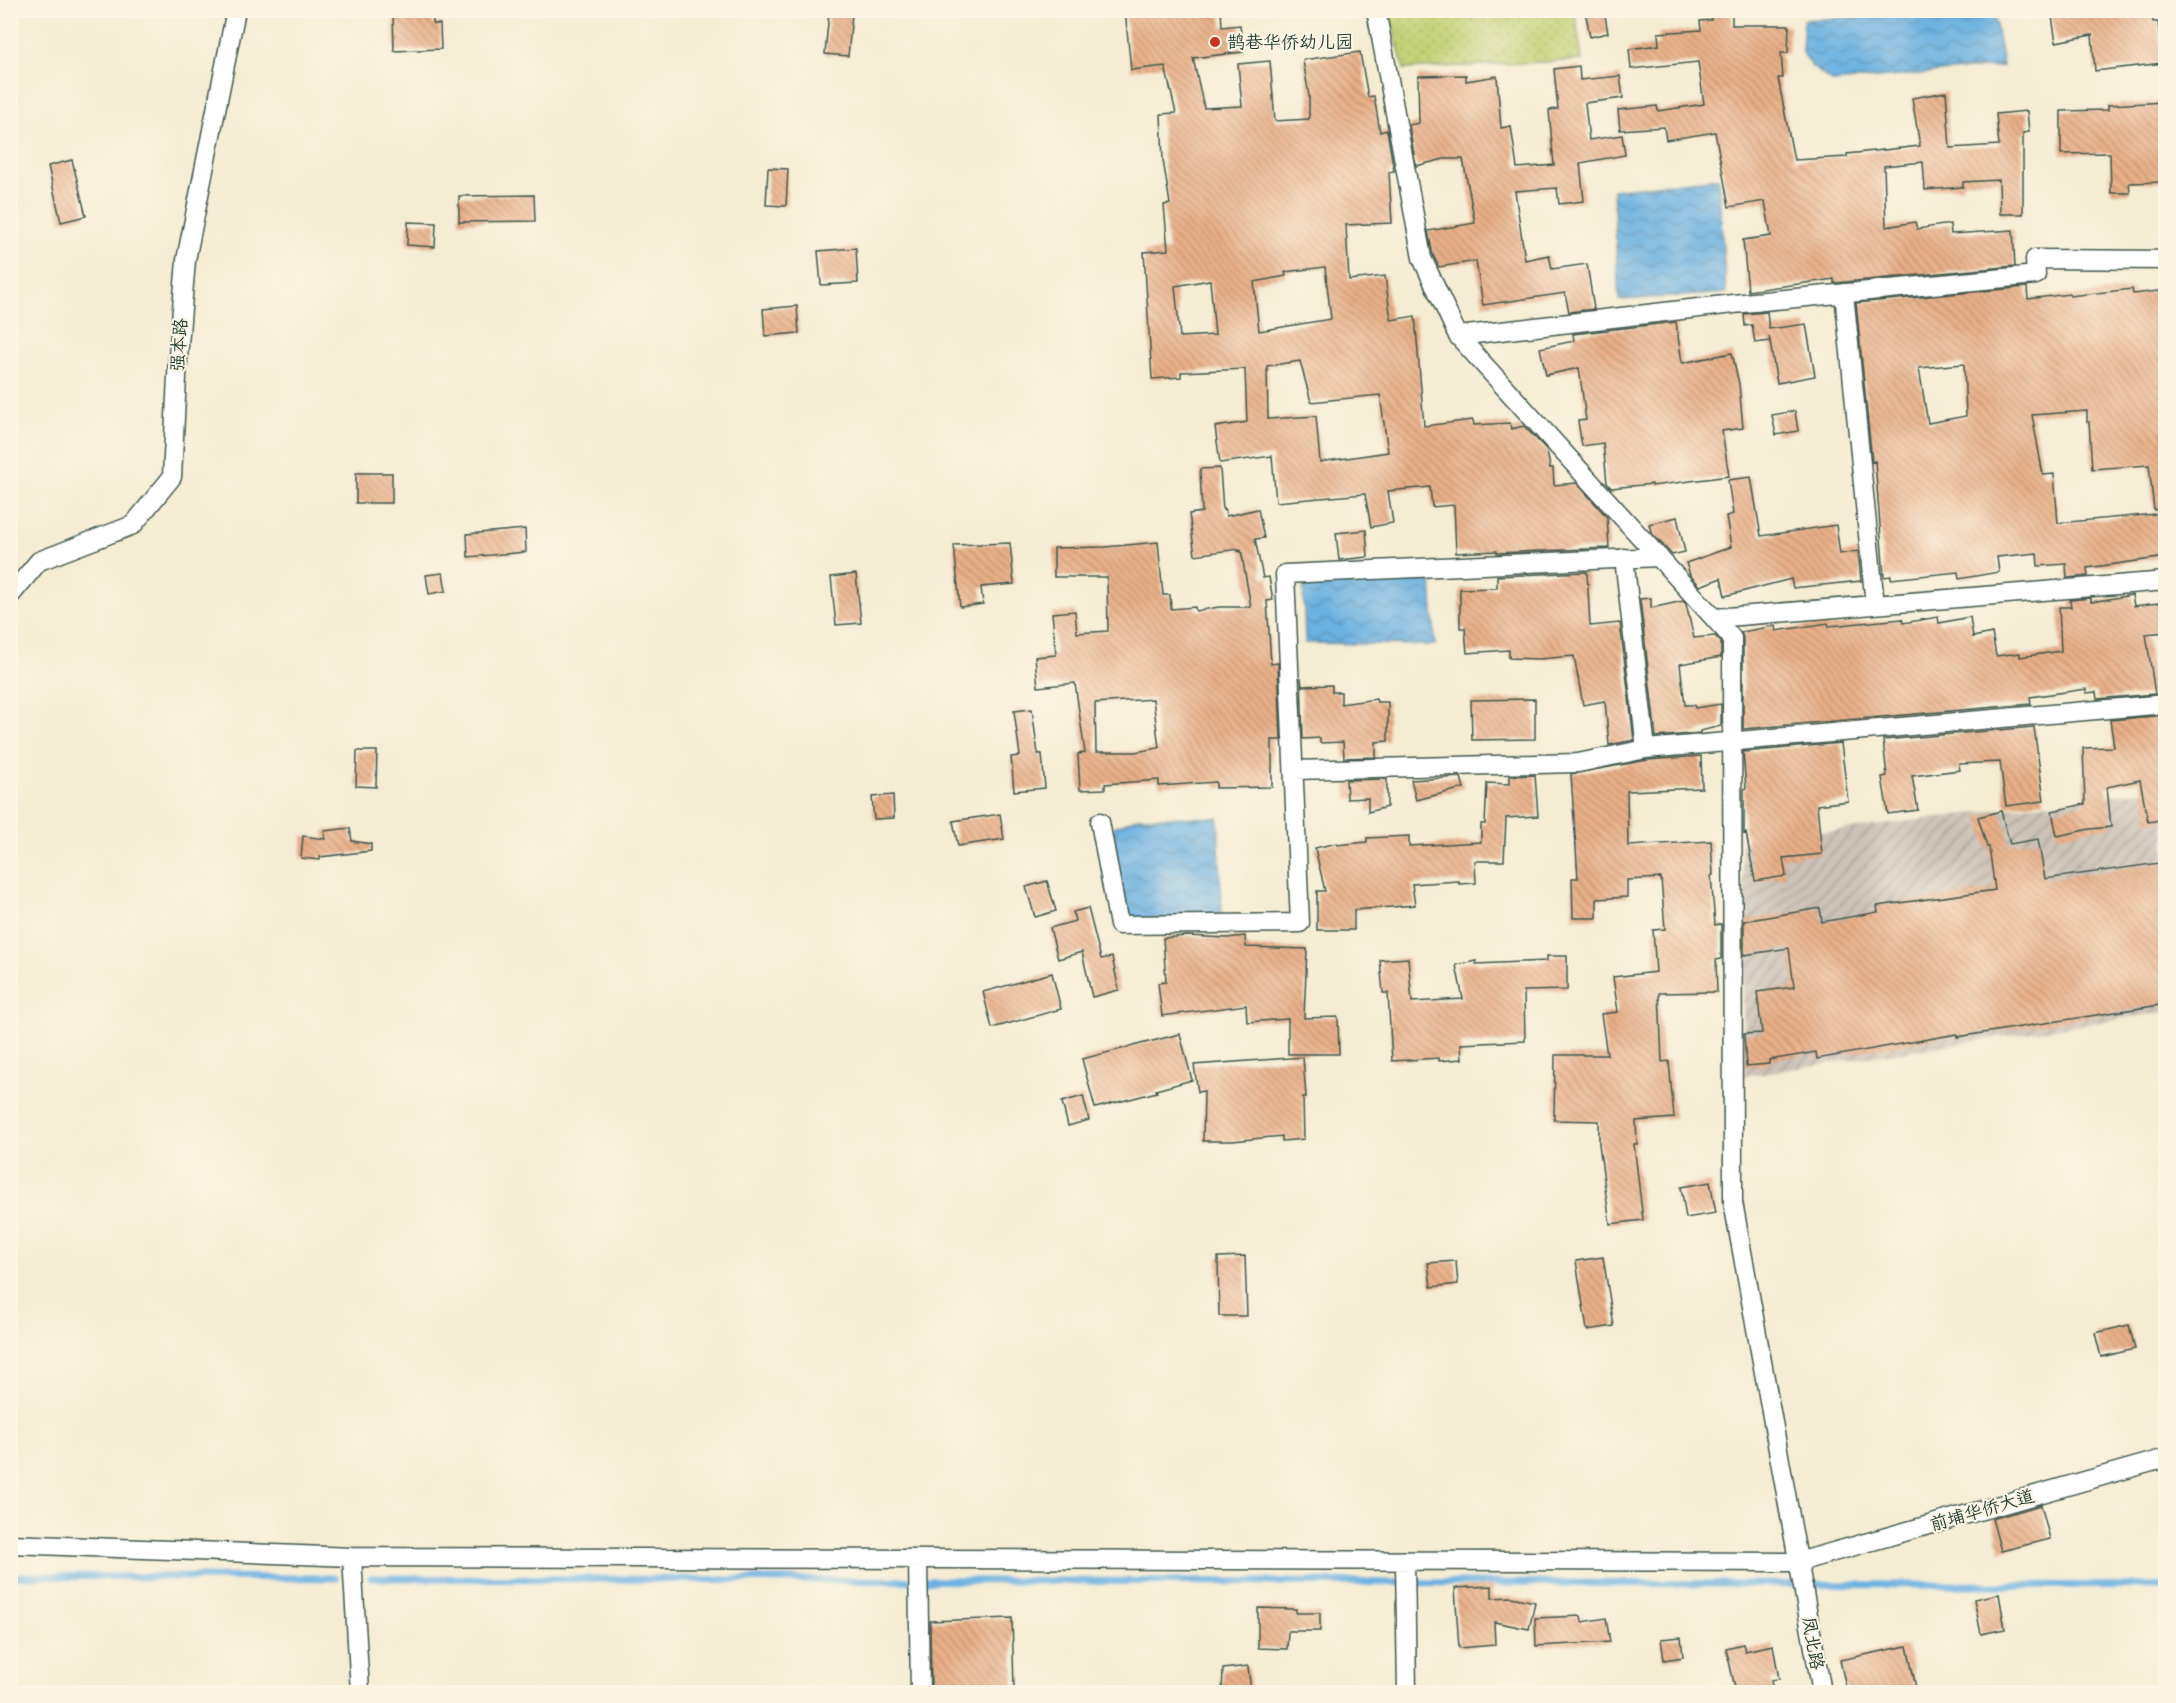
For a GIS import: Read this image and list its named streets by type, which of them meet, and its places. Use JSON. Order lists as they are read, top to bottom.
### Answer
{
  "streets": {
    "street": ["强本路", "前埔华侨大道", "凤北路"]
  },
  "crossings": [
    ["前埔华侨大道", "凤北路"]
  ],
  "places": ["鹊巷华侨幼儿园"]
}
